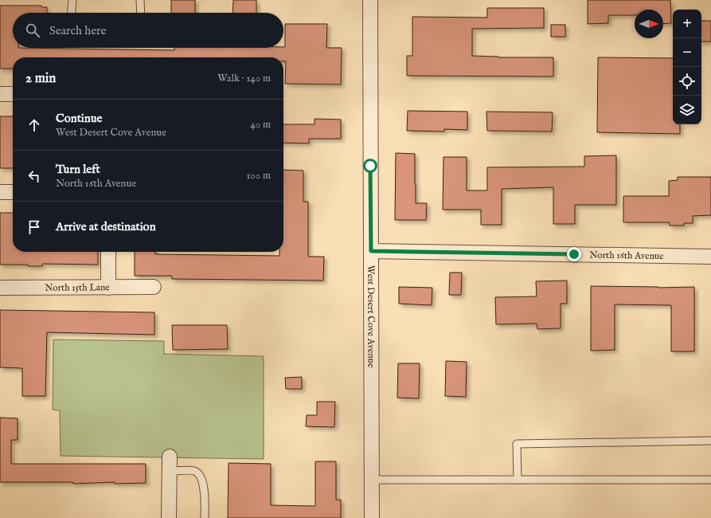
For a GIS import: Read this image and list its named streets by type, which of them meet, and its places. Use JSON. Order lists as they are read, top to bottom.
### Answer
{
  "streets": {
    "street": ["North 16th Avenue", "North 15th Lane", "West Desert Cove Avenue"]
  },
  "crossings": [
    ["North 16th Avenue", "West Desert Cove Avenue"]
  ],
  "north": "right",
  "page": {
    "map_buttons": ["+", "−"],
    "search": "Search here",
    "heading": ["2 min", "Walk · 140 m"],
    "list": [
      ["Continue", "West Desert Cove Avenue", "40 m"],
      ["Turn left", "North 16th Avenue", "100 m"],
      "Arrive at destination"
    ]
  }
}
